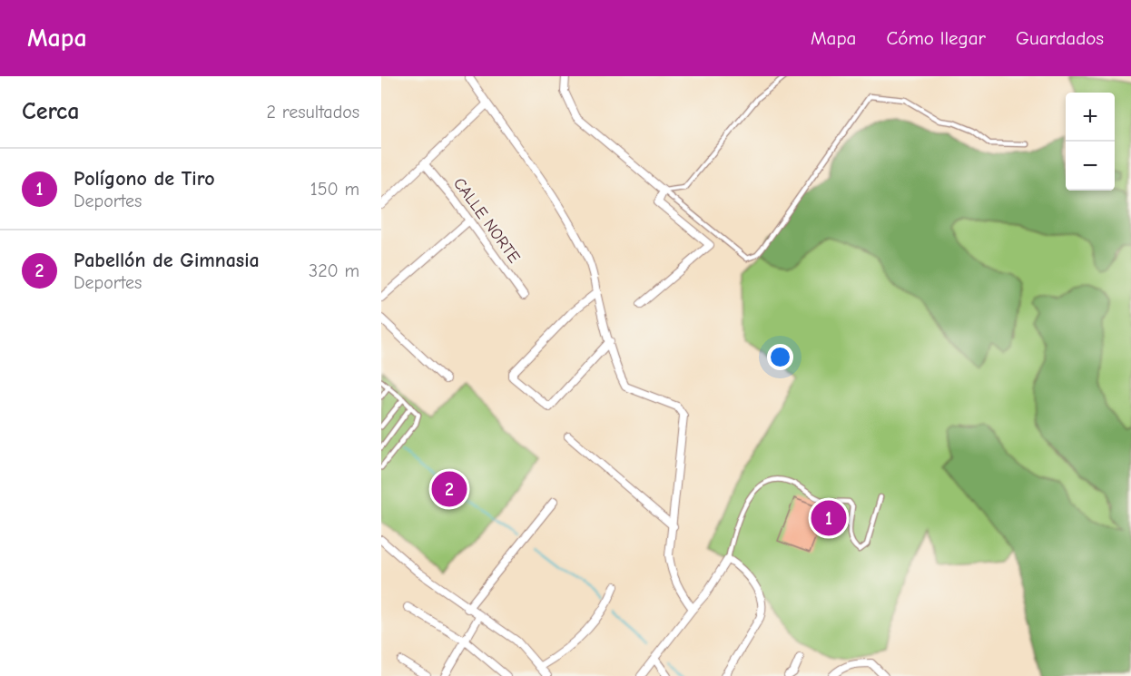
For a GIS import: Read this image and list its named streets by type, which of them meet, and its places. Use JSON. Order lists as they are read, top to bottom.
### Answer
{
  "streets": {
    "street": ["CALLE NORTE"]
  },
  "page": {
    "header": "Mapa",
    "nav": ["Mapa", "Cómo llegar", "Guardados"],
    "heading": ["Cerca", "2 resultados"],
    "map_buttons": ["+", "−"],
    "list": [
      {
        "mark": "1",
        "name": "Polígono de Tiro",
        "note": "Deportes",
        "value": "150 m"
      },
      {
        "mark": "2",
        "name": "Pabellón de Gimnasia",
        "note": "Deportes",
        "value": "320 m"
      }
    ],
    "pins": ["2", "1"]
  }
}
